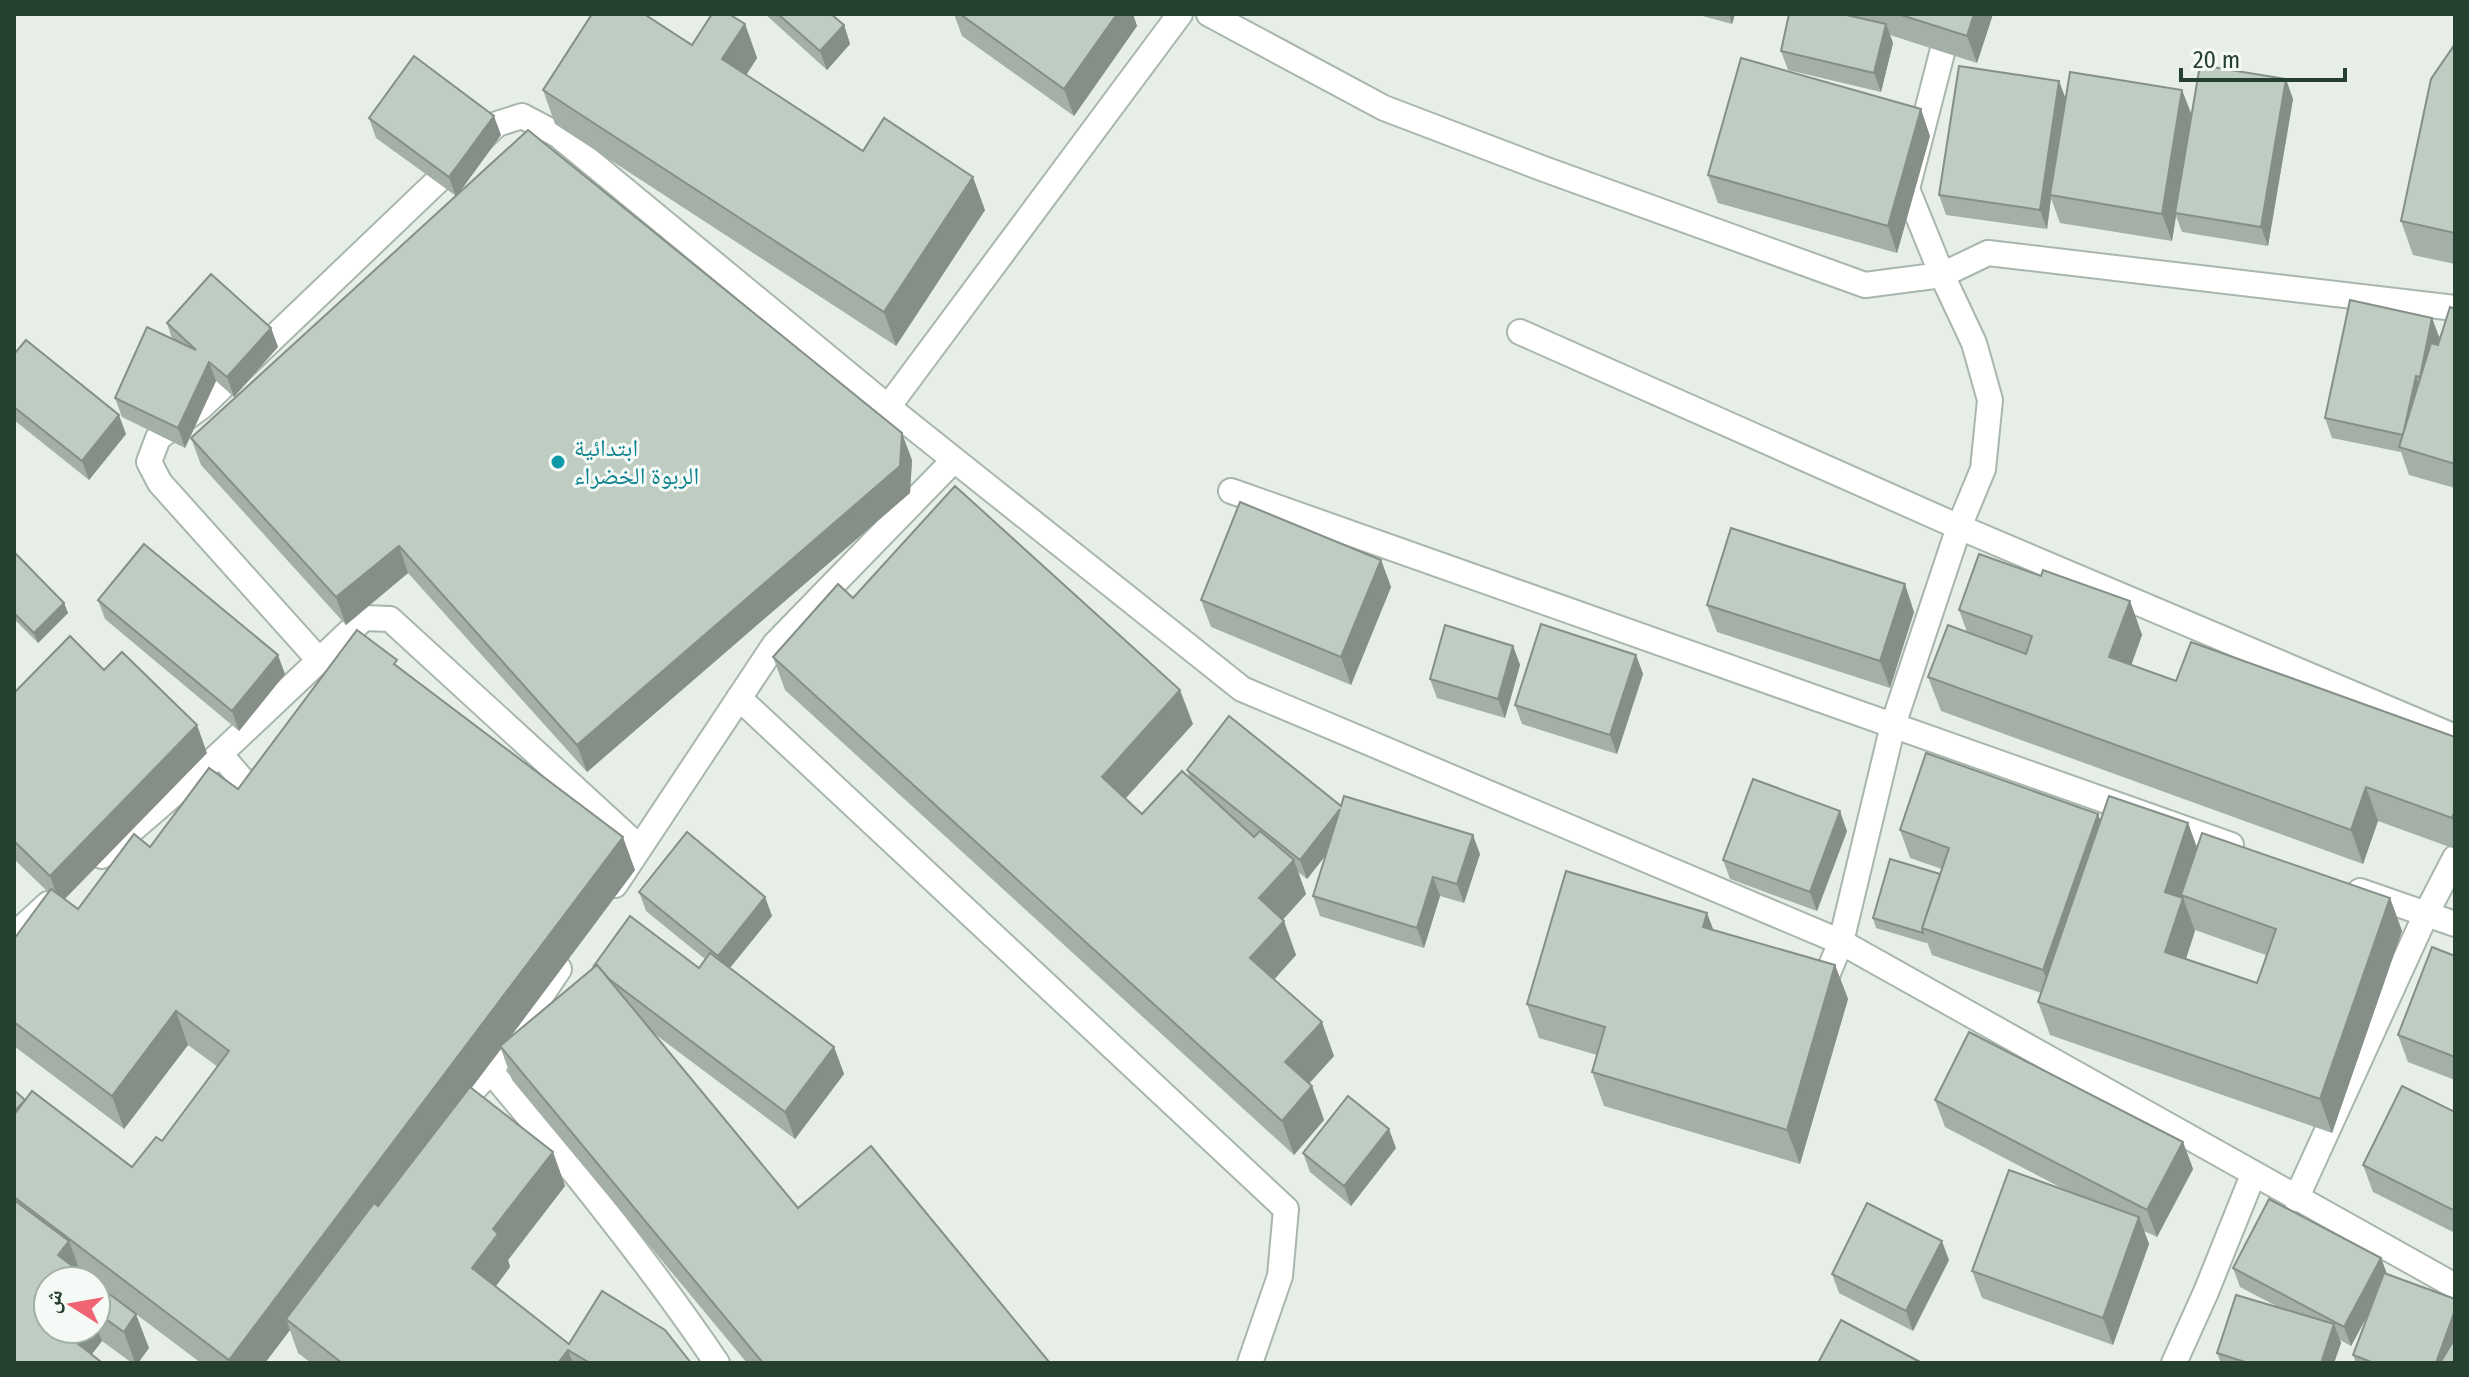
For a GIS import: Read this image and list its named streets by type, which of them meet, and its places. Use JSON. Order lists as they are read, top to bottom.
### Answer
{
  "places": ["ابتدائية الربوة الخضراء"],
  "scale_bar": "20 m",
  "north": "left"
}
